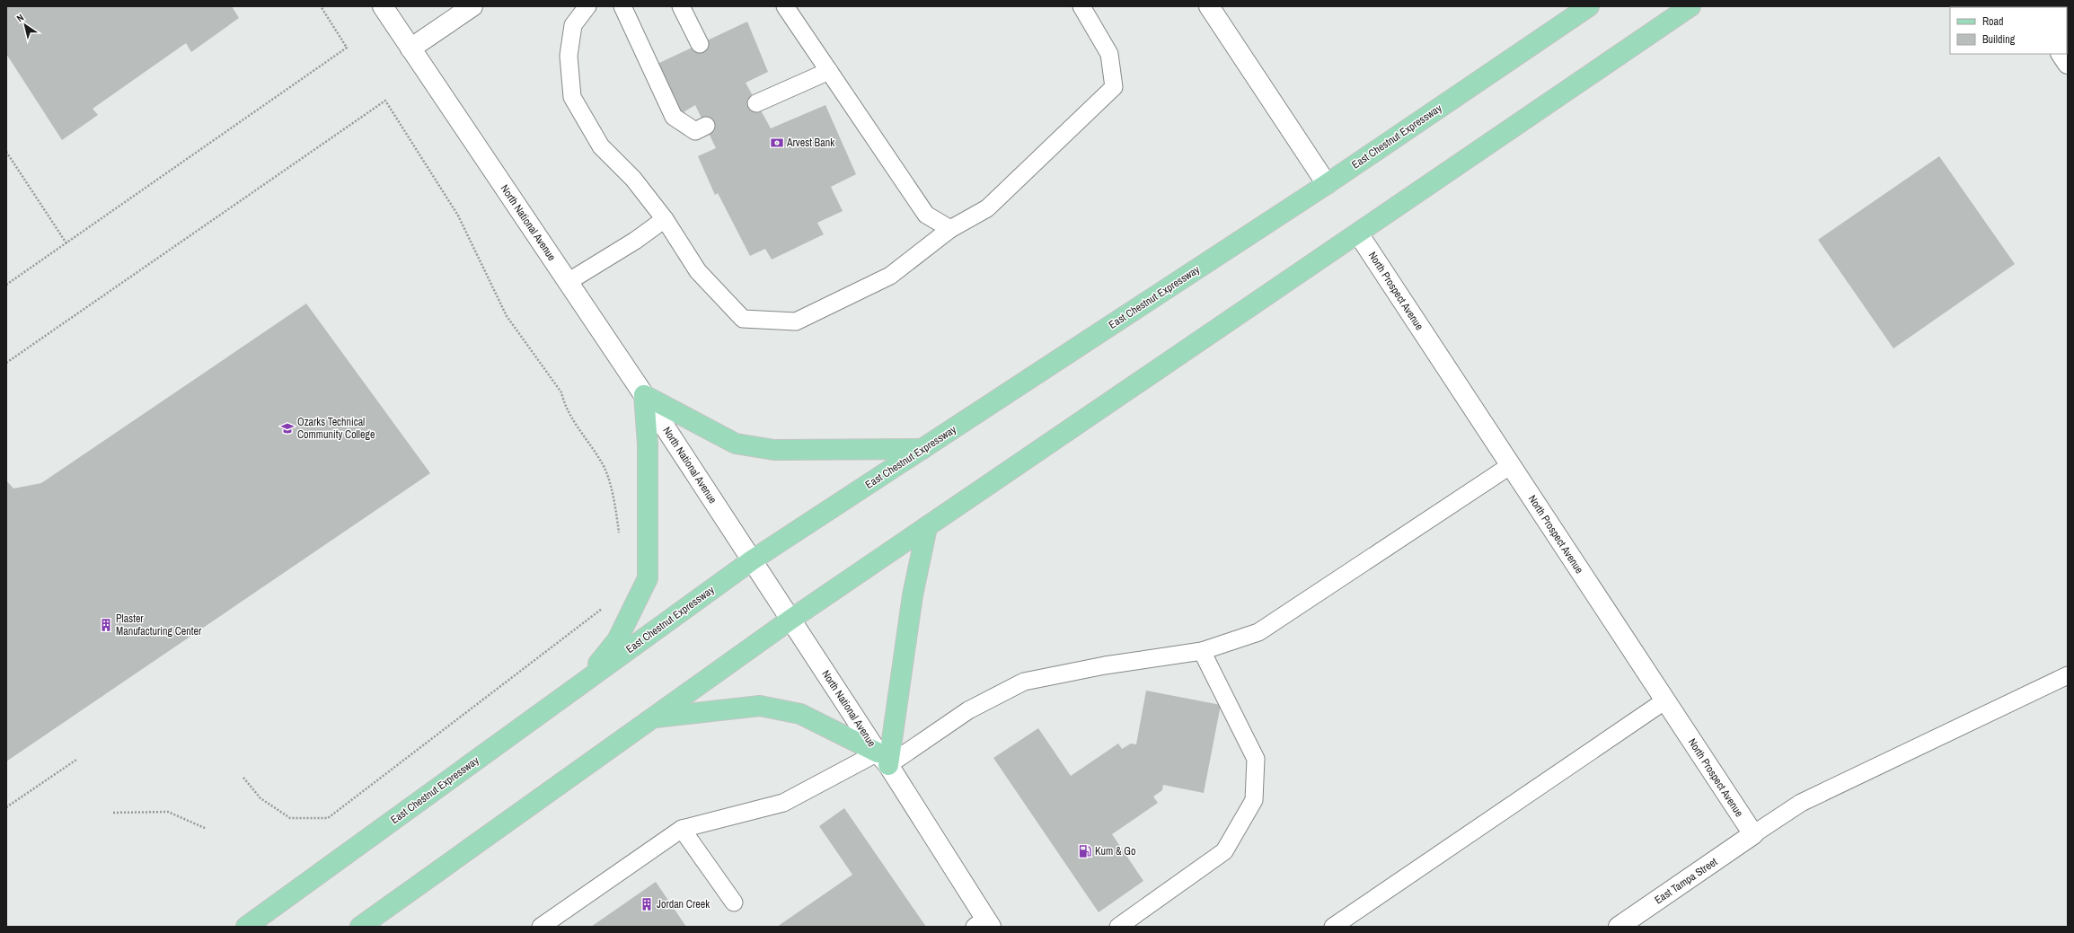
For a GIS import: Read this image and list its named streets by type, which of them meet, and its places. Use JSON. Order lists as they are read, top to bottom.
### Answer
{
  "streets": {
    "main road": ["East Chestnut Expressway"],
    "street": ["North National Avenue", "North Prospect Avenue", "East Tampa Street"]
  },
  "crossings": [
    ["East Chestnut Expressway", "North National Avenue"],
    ["North Prospect Avenue", "East Tampa Street"]
  ],
  "places": {
    "bank": ["Arvest Bank"],
    "school or university": ["Ozarks Technical Community College"],
    "building": ["Plaster Manufacturing Center", "Jordan Creek"],
    "fuel station": ["Kum & Go"]
  },
  "legend": ["Road", "Building"],
  "north": "top left"
}
